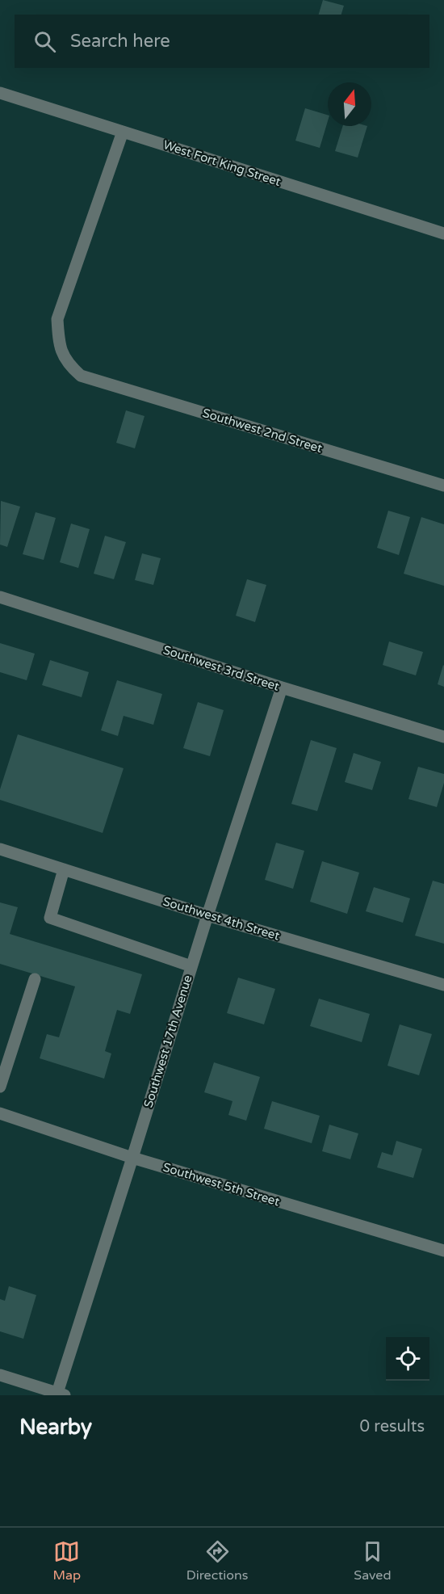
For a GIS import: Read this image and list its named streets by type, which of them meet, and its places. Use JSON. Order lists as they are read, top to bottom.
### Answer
{
  "streets": {
    "street": [
      "West Fort King Street",
      "Southwest 2nd Street",
      "Southwest 3rd Street",
      "Southwest 4th Street",
      "Southwest 17th Avenue",
      "Southwest 5th Street"
    ]
  },
  "crossings": [
    ["West Fort King Street", "Southwest 2nd Street"],
    ["Southwest 3rd Street", "Southwest 17th Avenue"],
    ["Southwest 4th Street", "Southwest 17th Avenue"],
    ["Southwest 17th Avenue", "Southwest 5th Street"]
  ],
  "north": "top",
  "page": {
    "search": "Search here",
    "heading": ["Nearby", "0 results"],
    "nav": ["Map", "Directions", "Saved"]
  }
}
